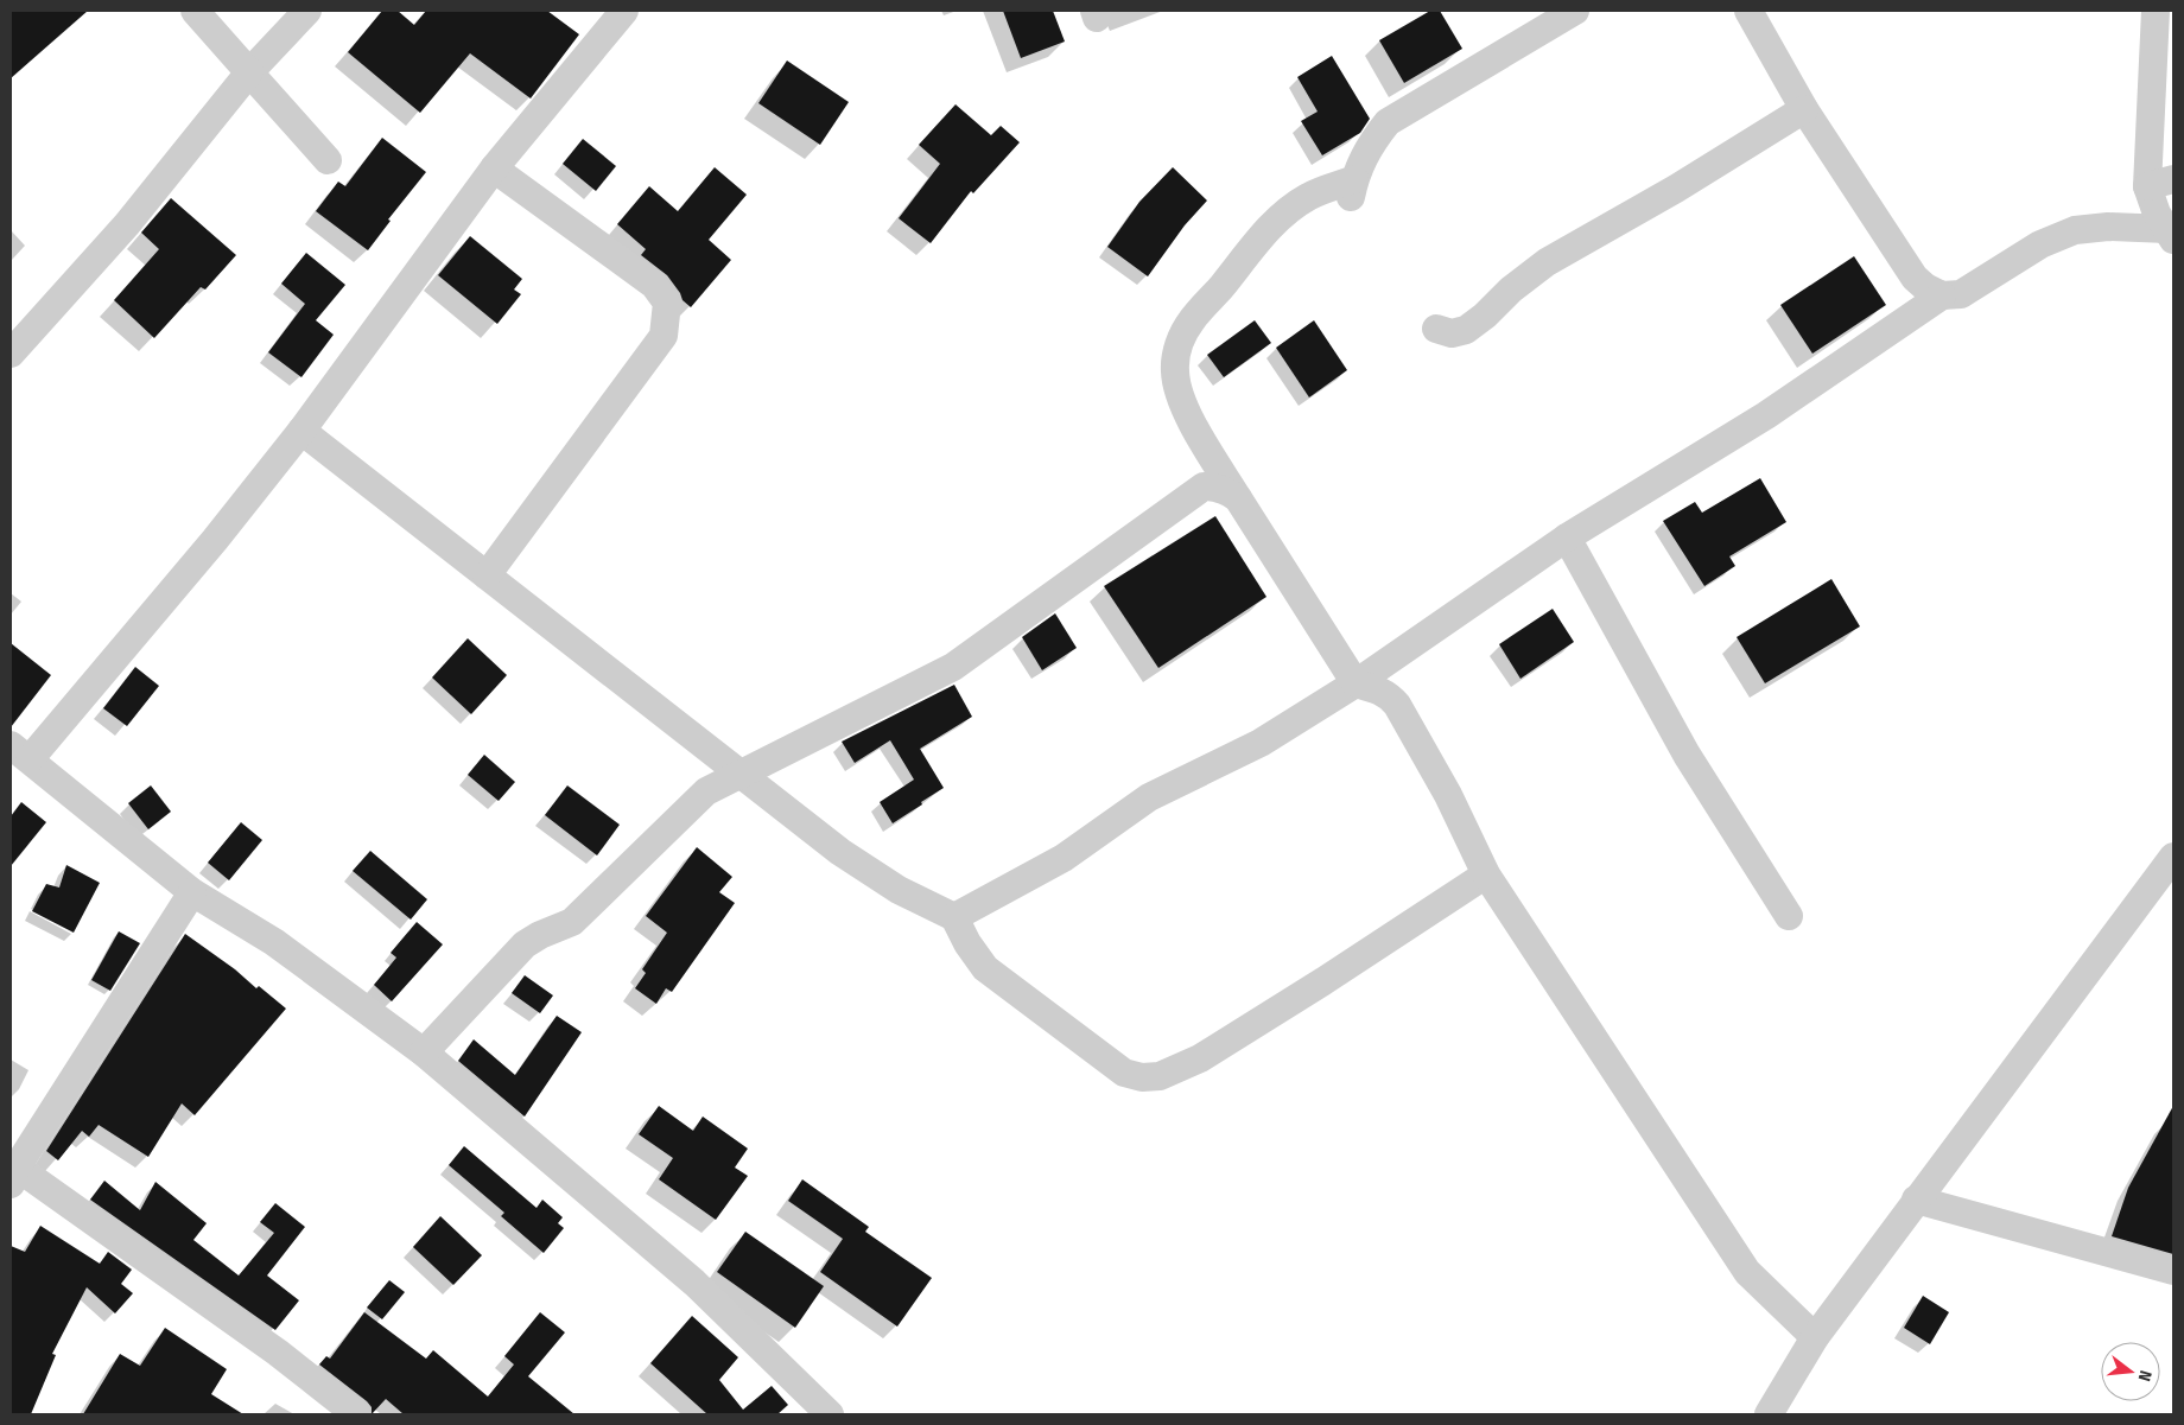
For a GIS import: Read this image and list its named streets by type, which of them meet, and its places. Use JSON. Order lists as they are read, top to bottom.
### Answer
{
  "north": "right"
}
